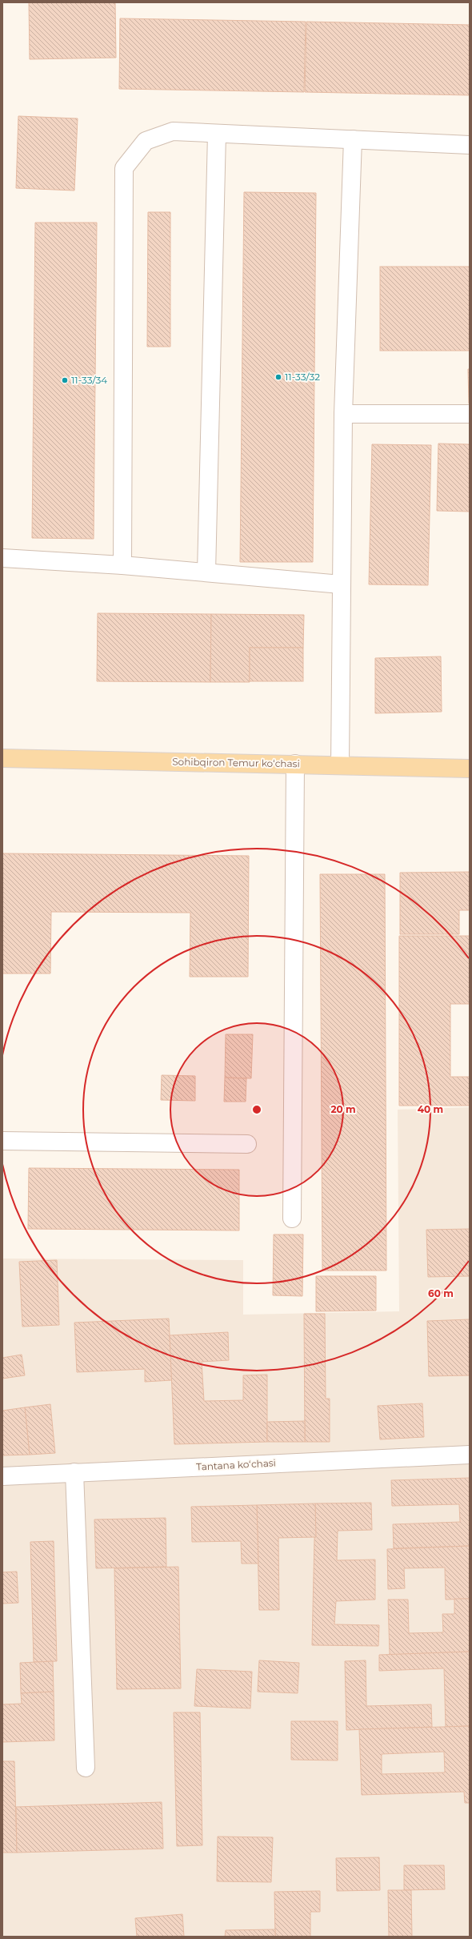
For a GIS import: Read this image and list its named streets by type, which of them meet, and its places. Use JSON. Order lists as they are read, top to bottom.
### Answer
{
  "streets": {
    "main road": ["Sohibqiron Temur koʻchasi"],
    "street": ["Tantana koʻchasi"]
  },
  "places": ["11-33/32", "11-33/34"],
  "rings": ["20 m", "40 m", "60 m"]
}
